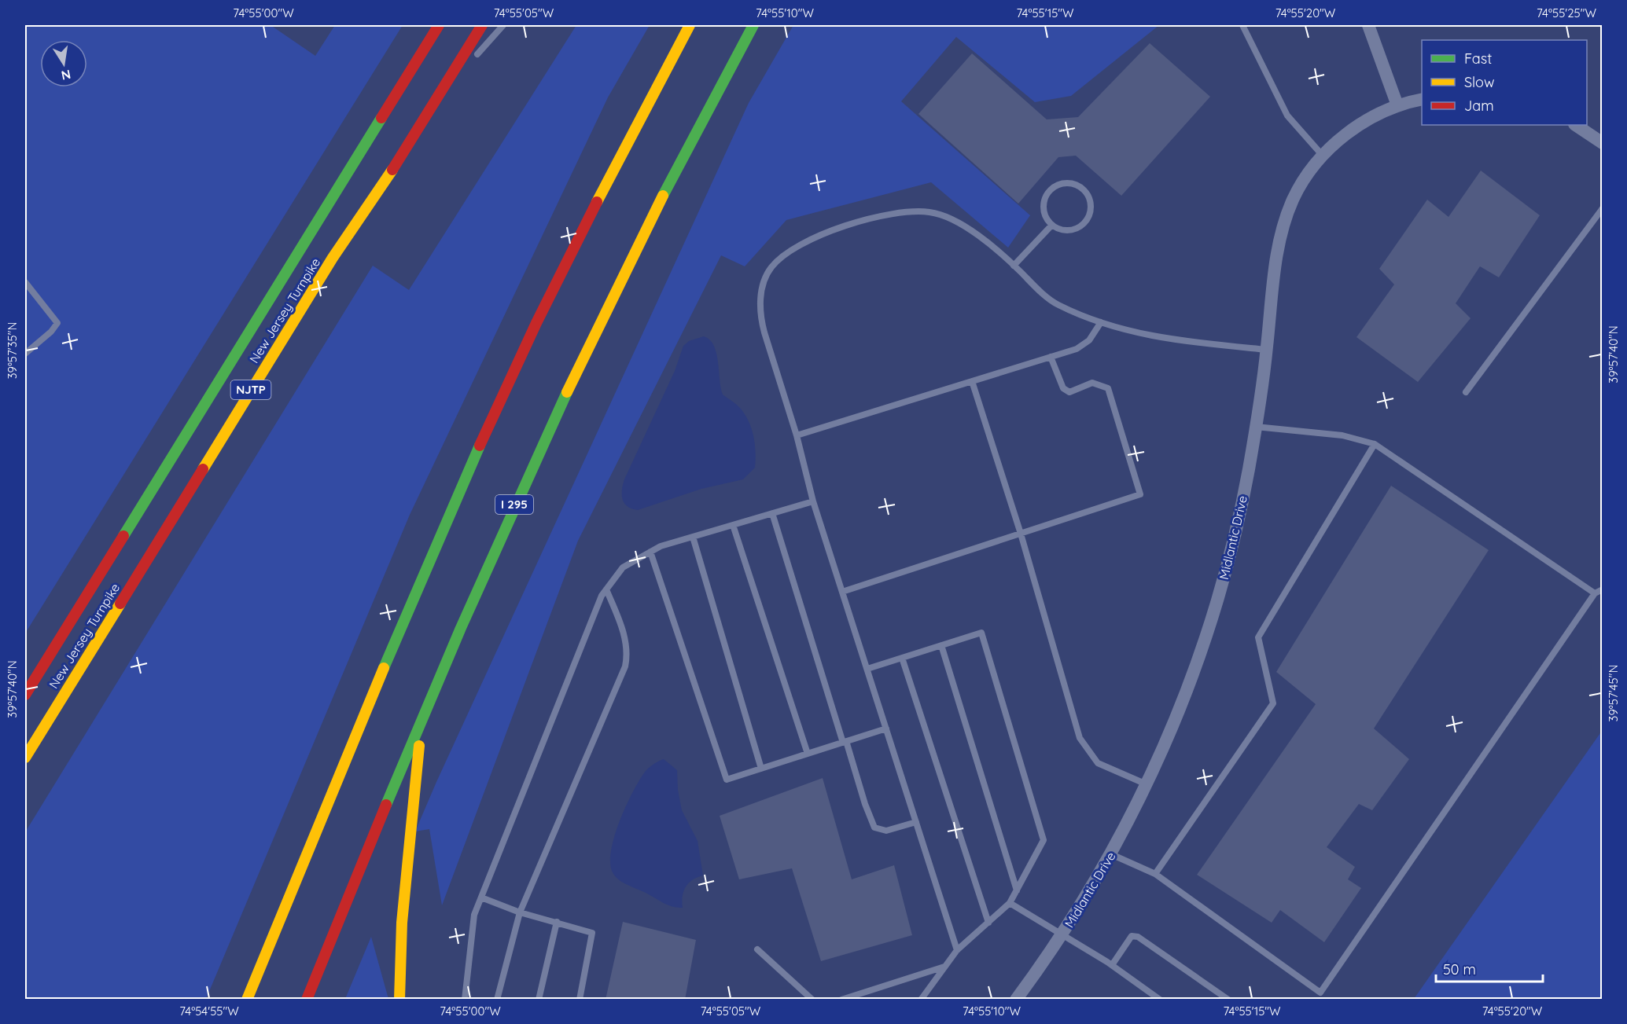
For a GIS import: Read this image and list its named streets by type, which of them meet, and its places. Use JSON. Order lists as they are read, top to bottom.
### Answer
{
  "streets": {
    "highway": ["New Jersey Turnpike", "NJTP", "I 295"],
    "street": ["Midlantic Drive"]
  },
  "legend": ["Fast", "Slow", "Jam"],
  "scale_bar": "50 m",
  "north": "bottom",
  "coordinates": [
    "74°55'00\"W",
    "74°55'05\"W",
    "74°55'10\"W",
    "74°55'15\"W",
    "74°55'20\"W",
    "74°55'25\"W",
    "39°57'35\"N",
    "39°57'40\"N",
    "39°57'45\"N",
    "74°54'55\"W"
  ]
}
